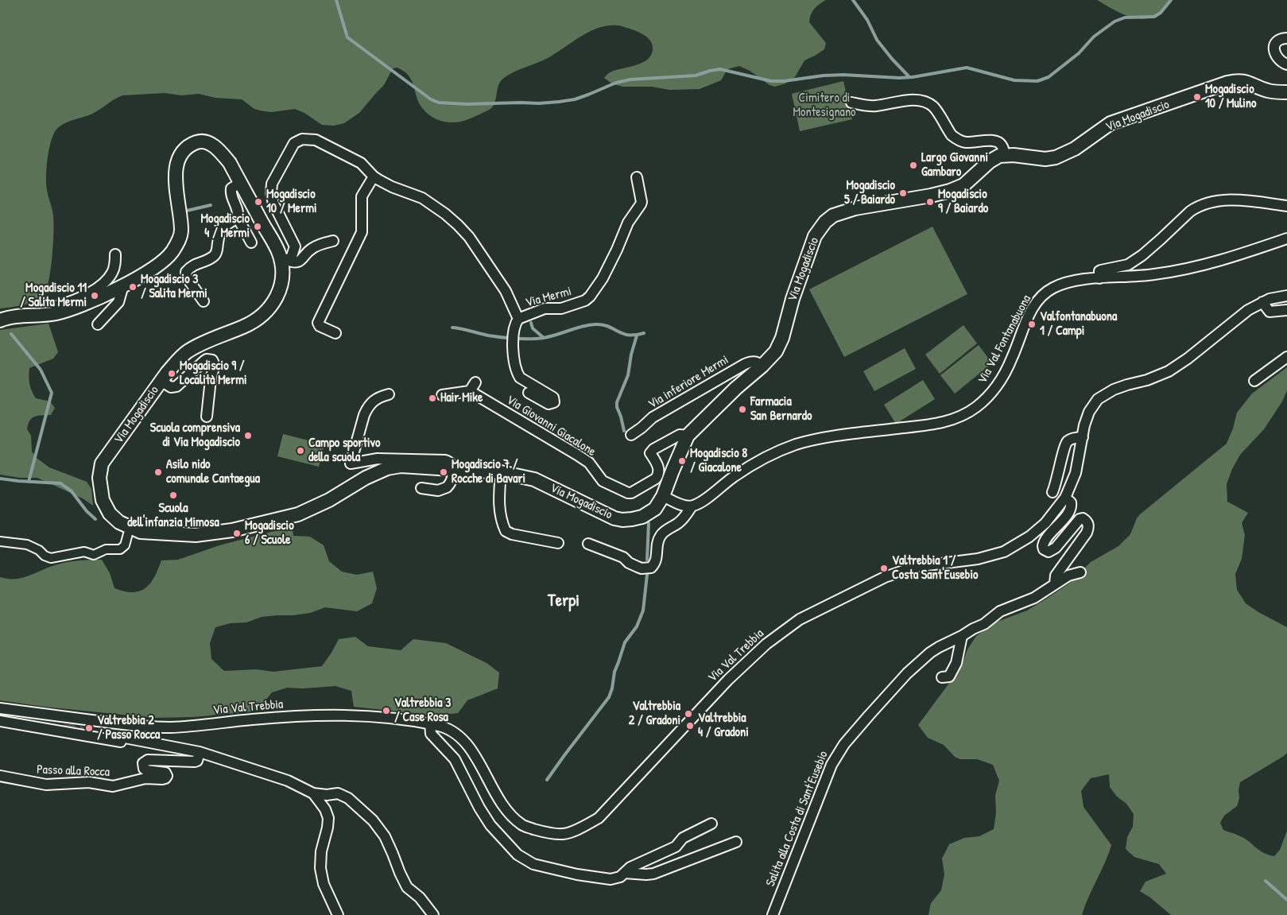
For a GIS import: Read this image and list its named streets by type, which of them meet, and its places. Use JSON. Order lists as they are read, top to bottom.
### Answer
{
  "streets": {
    "street": [
      "Via Mogadiscio",
      "Via Mermi",
      "Via Val Fontanabuona",
      "Via inferiore Mermi",
      "Via Giovanni Giacalone",
      "Via Val Trebbia",
      "Passo alla Rocca",
      "Salita alla Costa di Sant'Eusebio"
    ]
  },
  "crossings": [
    ["Via Mogadiscio", "Via Mermi"],
    ["Via Mogadiscio", "Via inferiore Mermi"],
    ["Via Mogadiscio", "Via Giovanni Giacalone"]
  ],
  "districts": ["Terpi"],
  "parks": ["Cimitero di Montesignano"],
  "places": [
    "Mogadiscio 10 / Mulino",
    "Largo Giovanni Gambaro",
    "Mogadiscio 5 / Baiardo",
    "Mogadiscio 10 / Mermi",
    "Mogadiscio 9 / Baiardo",
    "Mogadiscio 4 / Mermi",
    "Mogadiscio 3 / Salita Mermi",
    "Mogadiscio 11 / Salita Mermi",
    "Valfontanabuona 1 / Campi",
    "Mogadiscio 9 / Località Mermi",
    "Hair Mike",
    "Farmacia San Bernardo",
    "Scuola comprensiva di Via Mogadiscio",
    "Campo sportivo della scuola",
    "Mogadiscio 8 / Giacalone",
    "Asilo nido comunale Cantaegua",
    "Mogadiscio 7 / Rocche di Bavari",
    "Scuola dell'infanzia Mimosa",
    "Mogadiscio 6 / Scuole",
    "Valtrebbia 1 / Costa Sant'Eusebio",
    "Valtrebbia 3 / Case Rosa",
    "Valtrebbia 2 / Gradoni",
    "Valtrebbia 4 / Gradoni",
    "Valtrebbia 2 / Passo Rocca"
  ]
}
